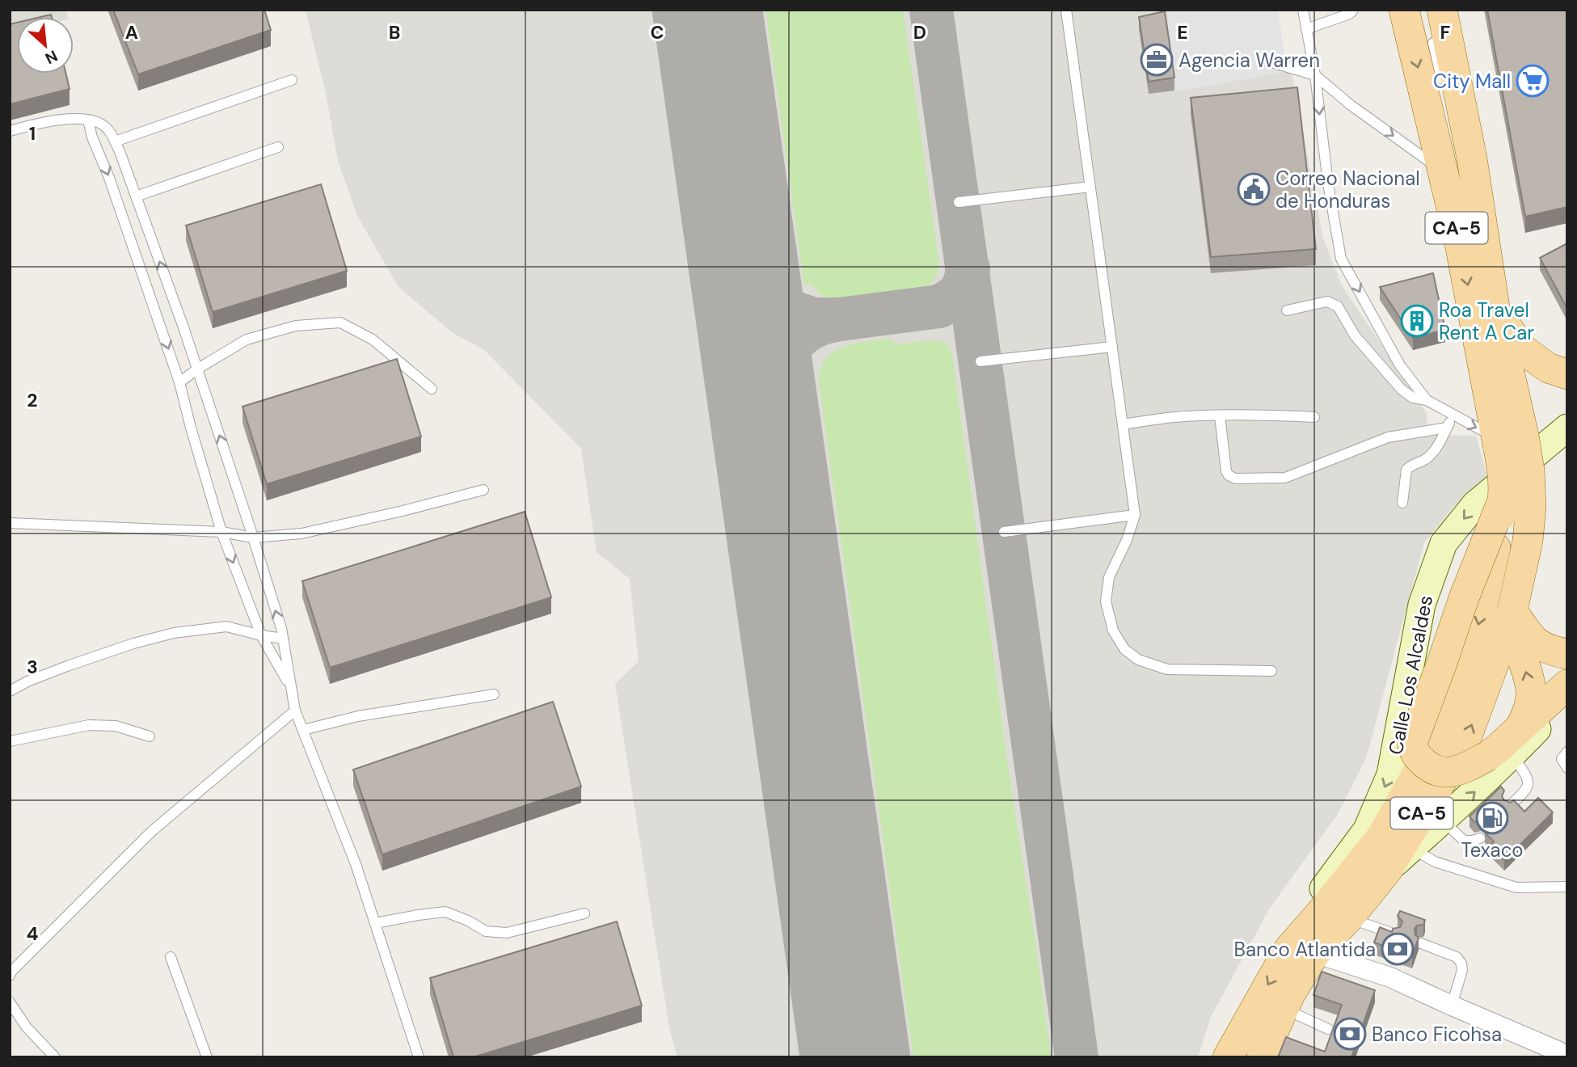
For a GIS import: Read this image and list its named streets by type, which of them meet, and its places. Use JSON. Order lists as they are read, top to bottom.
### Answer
{
  "streets": {
    "main road": ["CA-5", "Calle Los Alcaldes"]
  },
  "crossings": [
    ["CA-5", "Calle Los Alcaldes"]
  ],
  "places": {
    "office": ["Agencia Warren"],
    "supermarket": ["City Mall"],
    "public building": ["Correo Nacional de Honduras"],
    "building": ["Roa Travel Rent A Car"],
    "fuel station": ["Texaco"],
    "bank": ["Banco Atlantida", "Banco Ficohsa"]
  },
  "north": "bottom right",
  "grid": {
    "columns": [
      "A",
      "B",
      "C",
      "D",
      "E",
      "F"
    ],
    "rows": [
      "1",
      "2",
      "3",
      "4"
    ]
  }
}
